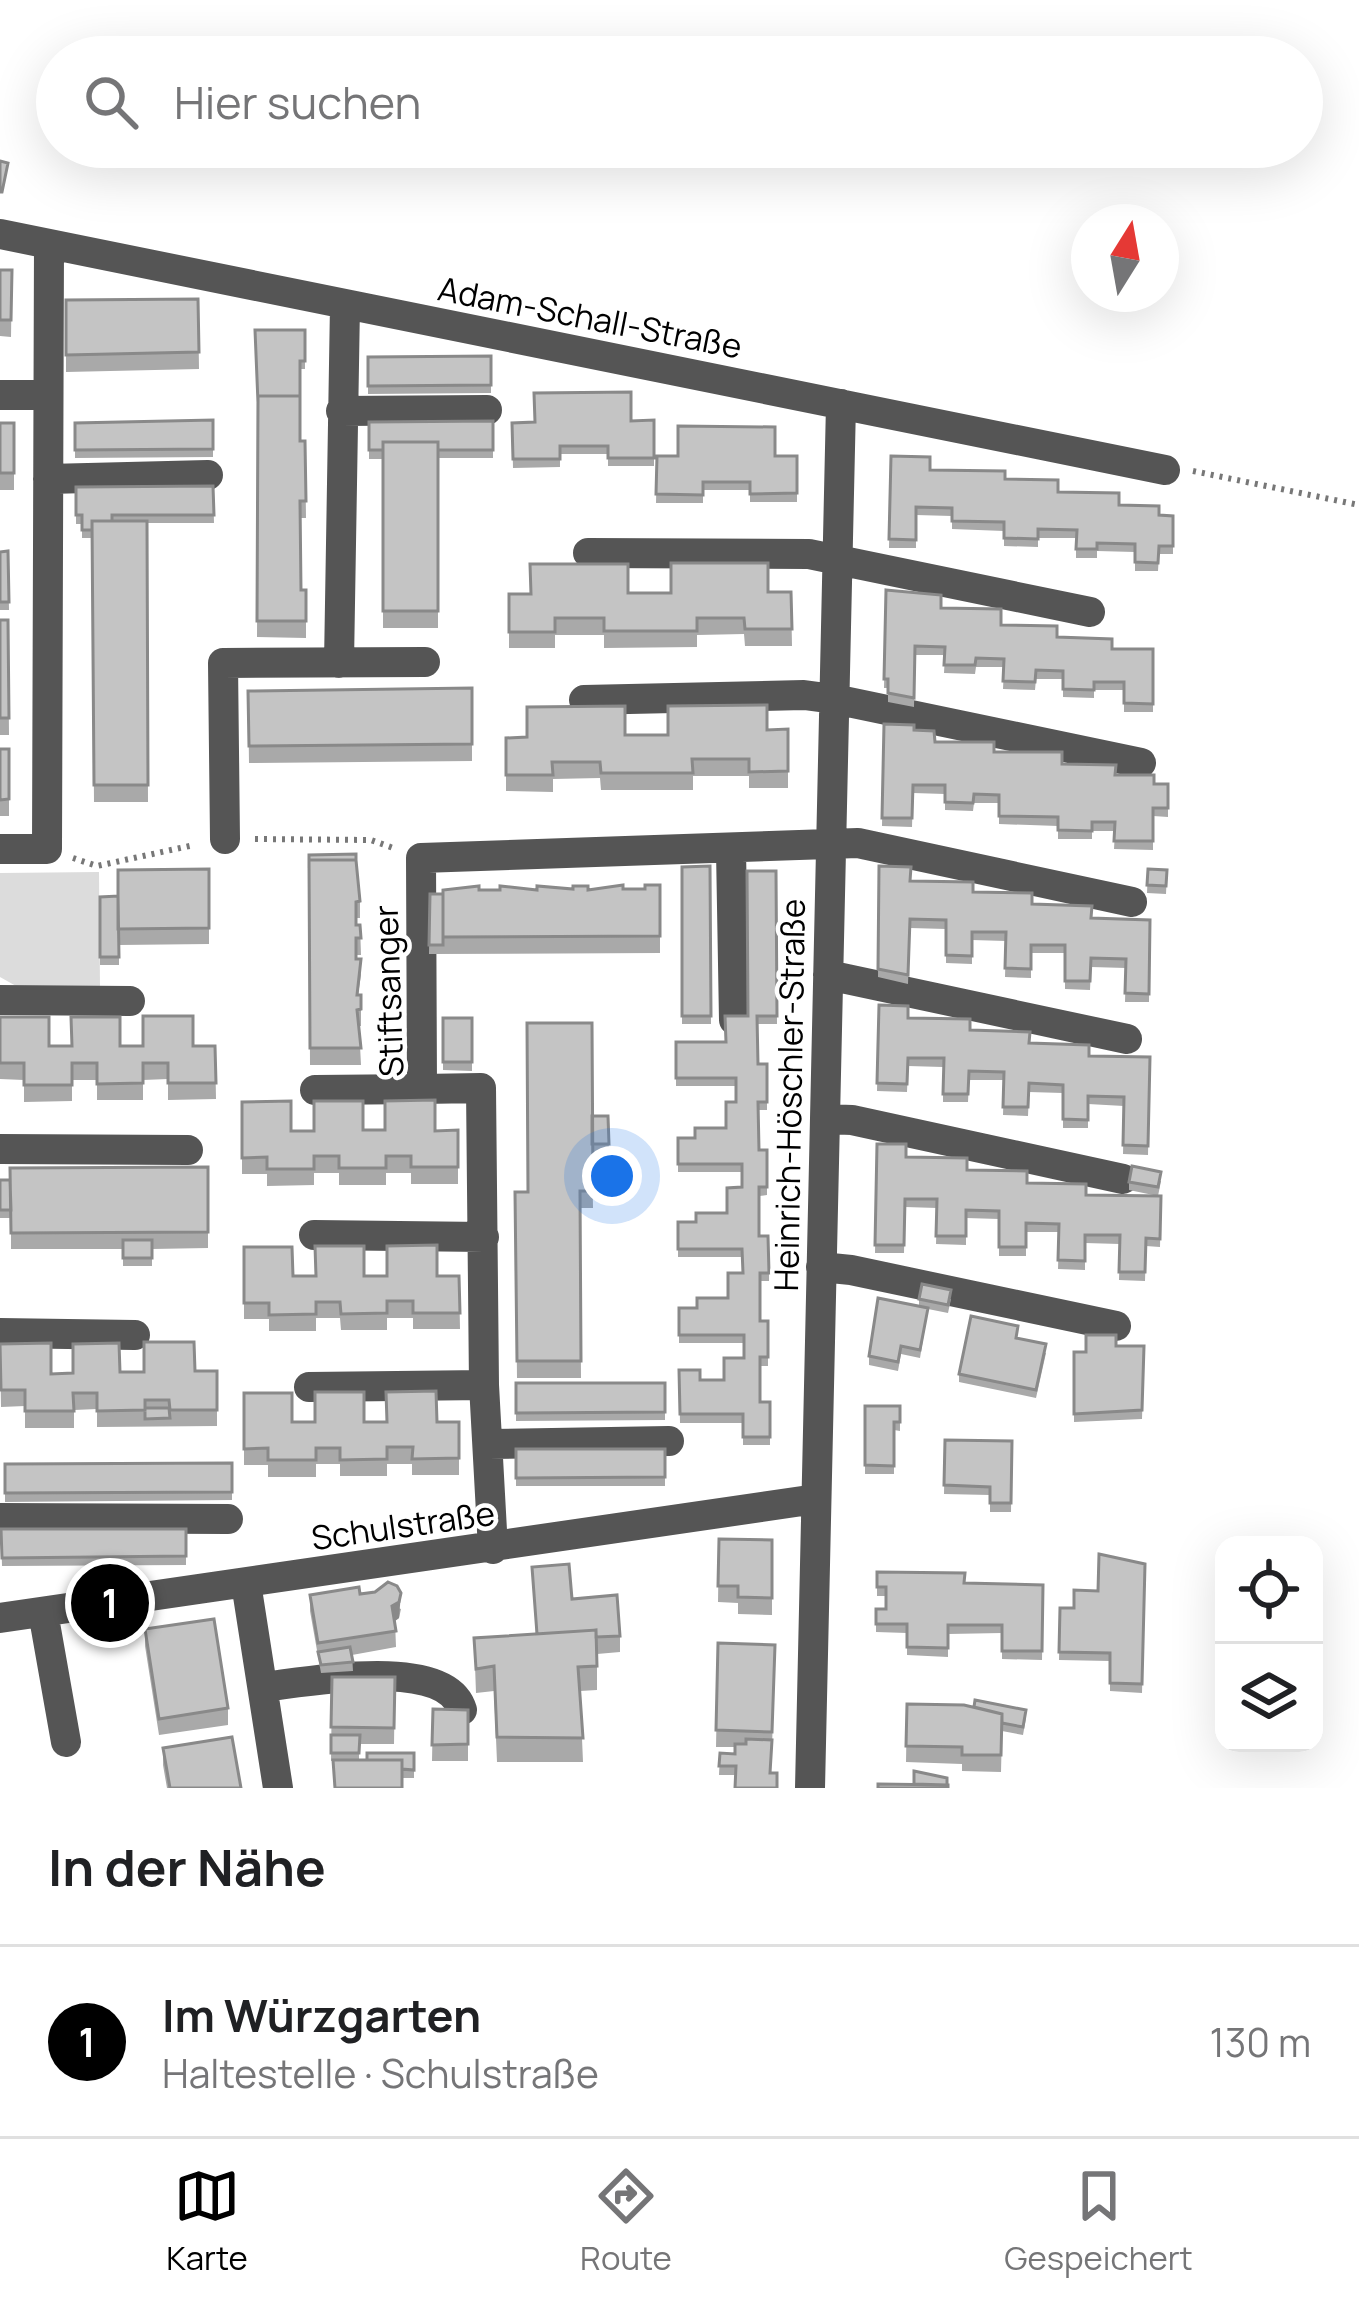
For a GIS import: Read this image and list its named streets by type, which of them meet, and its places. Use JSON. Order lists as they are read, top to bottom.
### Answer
{
  "streets": {
    "street": [
      "Adam-Schall-Straße",
      "Stiftsanger",
      "Heinrich-Höschler-Straße",
      "Schulstraße"
    ]
  },
  "crossings": [
    ["Adam-Schall-Straße", "Heinrich-Höschler-Straße"],
    ["Stiftsanger", "Heinrich-Höschler-Straße"],
    ["Stiftsanger", "Schulstraße"],
    ["Heinrich-Höschler-Straße", "Schulstraße"]
  ],
  "north": "top",
  "page": {
    "search": "Hier suchen",
    "pins": "1",
    "heading": "In der Nähe",
    "list": [
      {
        "mark": "1",
        "name": "Im Würzgarten",
        "note": "Haltestelle · Schulstraße",
        "value": "130 m"
      }
    ],
    "nav": ["Karte", "Route", "Gespeichert"]
  }
}
